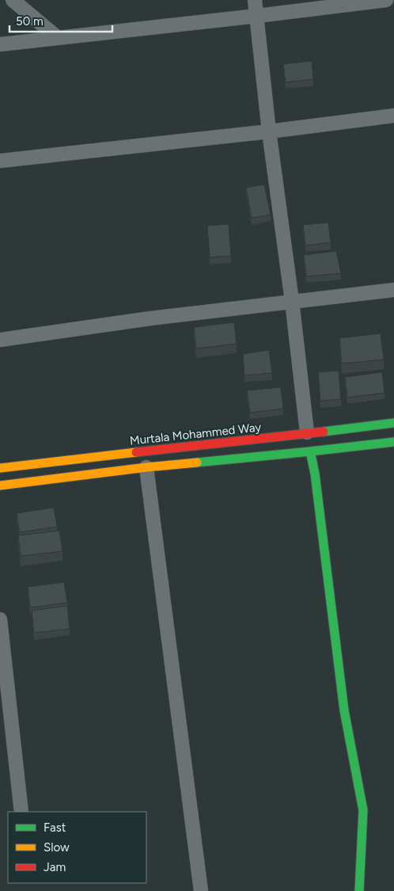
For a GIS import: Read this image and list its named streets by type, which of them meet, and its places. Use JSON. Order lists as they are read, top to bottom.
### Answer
{
  "streets": {
    "main road": ["Murtala Mohammed Way"]
  },
  "legend": ["Fast", "Slow", "Jam"],
  "scale_bar": "50 m"
}
